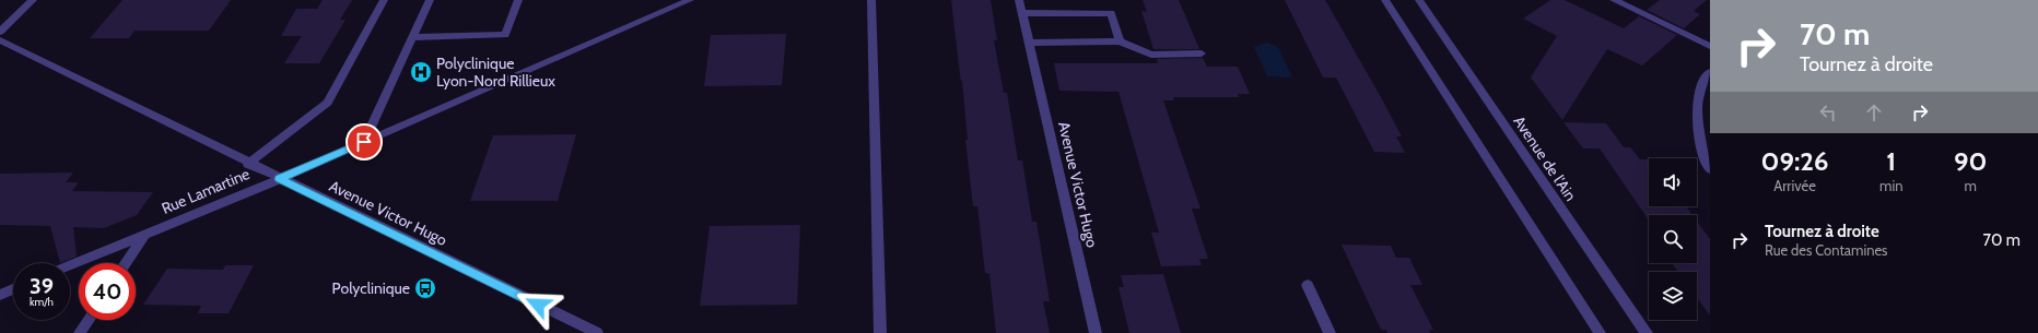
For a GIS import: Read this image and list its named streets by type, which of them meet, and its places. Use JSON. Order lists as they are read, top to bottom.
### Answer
{
  "streets": {
    "street": ["Avenue de l'Ain", "Avenue Victor Hugo", "Rue Lamartine"]
  },
  "crossings": [
    ["Avenue Victor Hugo", "Rue Lamartine"]
  ],
  "places": {
    "hospital": ["Polyclinique Lyon-Nord Rillieux"],
    "bus stop": ["Polyclinique"]
  },
  "page": {
    "turn": ["70 m", "Tournez à droite"],
    "eta": [
      "09:26",
      "Arrivée",
      "1",
      "min",
      "90",
      "m"
    ],
    "list": [
      {
        "name": "Tournez à droite",
        "note": "Rue des Contamines",
        "value": "70 m"
      }
    ],
    "speed": "39 km/h",
    "limit": "40"
  }
}
